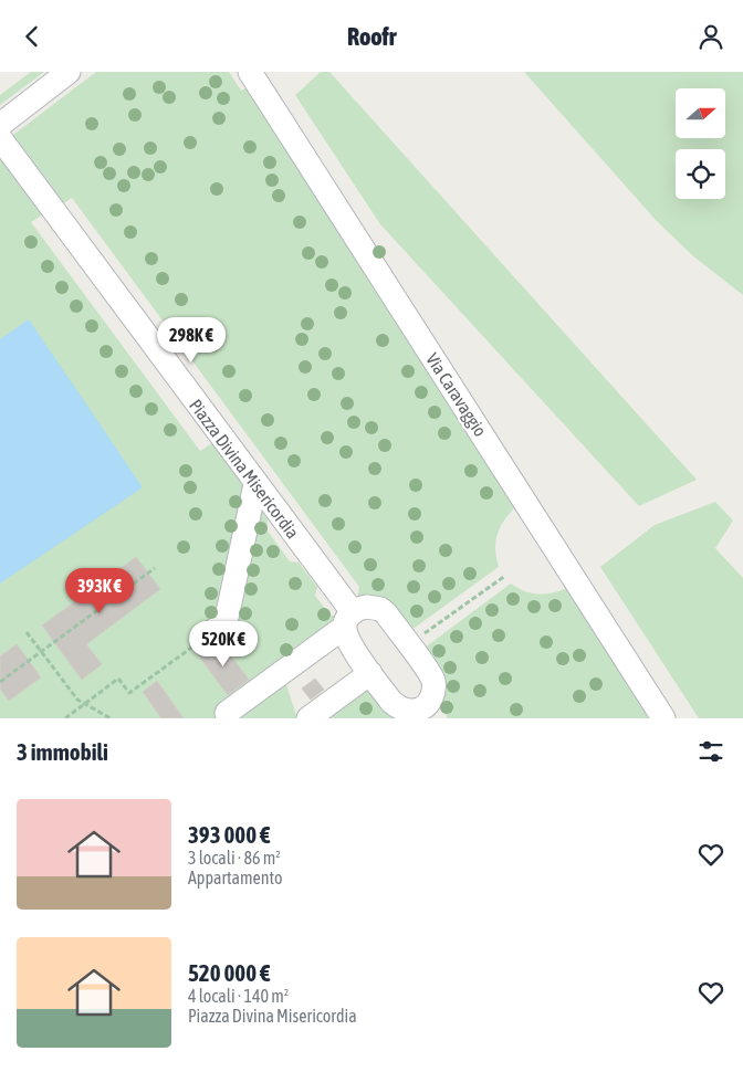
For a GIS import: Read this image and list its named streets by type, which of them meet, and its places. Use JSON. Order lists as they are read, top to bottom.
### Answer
{
  "streets": {
    "street": ["Via Caravaggio", "Piazza Divina Misericordia"]
  },
  "north": "right",
  "page": {
    "header": "Roofr",
    "price": ["298K €", "393K €", "520K €"],
    "heading": "3 immobili",
    "list": [
      {
        "name": "393 000 €",
        "note": "3 locali · 86 m² · Appartamento"
      },
      {
        "name": "520 000 €",
        "note": "4 locali · 140 m² · Piazza Divina Misericordia"
      }
    ]
  }
}
